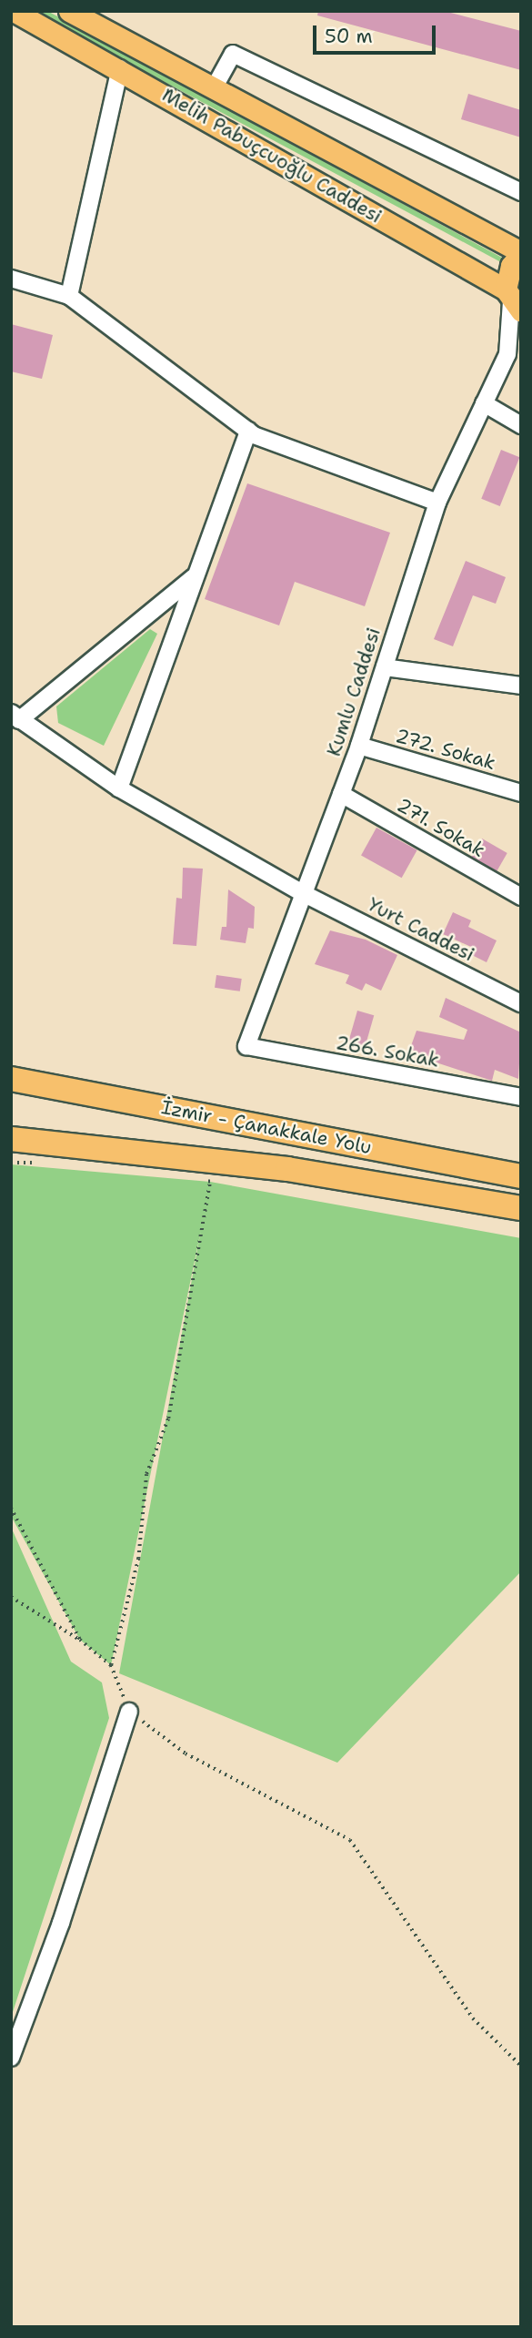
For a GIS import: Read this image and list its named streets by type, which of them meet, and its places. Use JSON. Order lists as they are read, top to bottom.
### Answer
{
  "streets": {
    "highway": ["İzmir - Çanakkale Yolu"],
    "main road": ["Melih Pabuçcuoğlu Caddesi"],
    "street": [
      "Kumlu Caddesi",
      "272. Sokak",
      "271. Sokak",
      "Yurt Caddesi",
      "266. Sokak"
    ]
  },
  "crossings": [
    ["Kumlu Caddesi", "272. Sokak"],
    ["Kumlu Caddesi", "271. Sokak"],
    ["Kumlu Caddesi", "Yurt Caddesi"],
    ["Kumlu Caddesi", "266. Sokak"]
  ],
  "scale_bar": "50 m"
}
